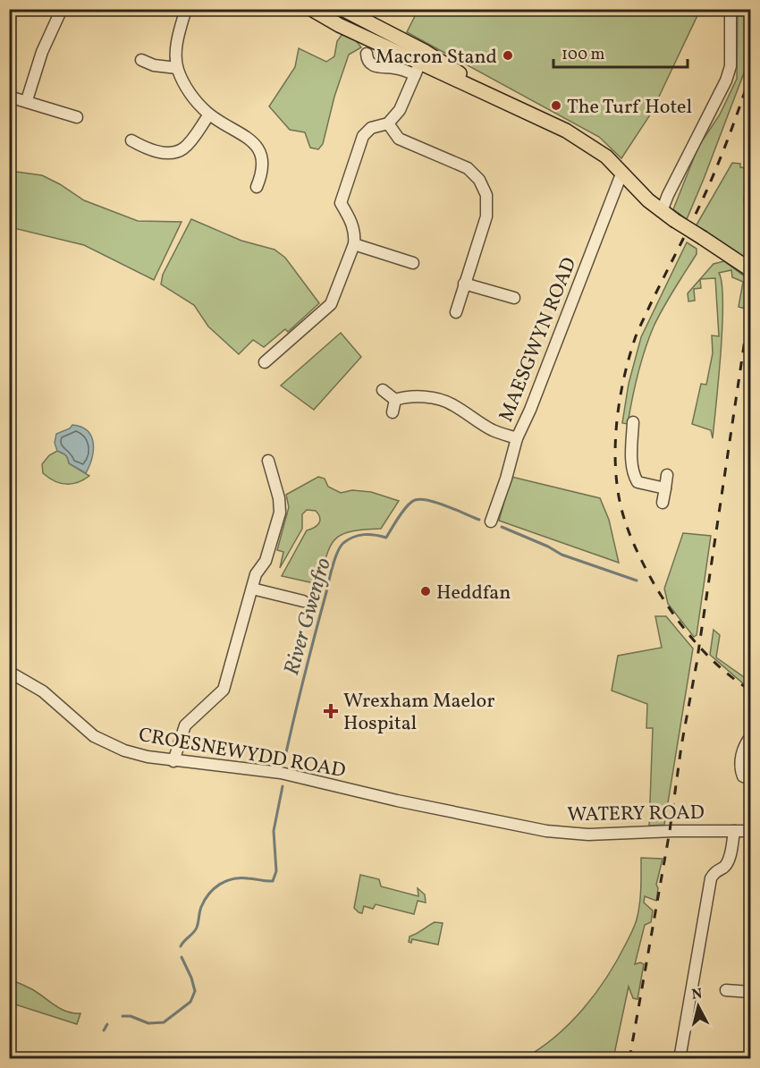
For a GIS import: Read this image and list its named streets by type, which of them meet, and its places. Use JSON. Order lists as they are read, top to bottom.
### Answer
{
  "streets": {
    "street": ["MAESGWYN ROAD", "CROESNEWYDD ROAD", "WATERY ROAD"]
  },
  "crossings": [
    ["CROESNEWYDD ROAD", "WATERY ROAD"]
  ],
  "water": ["River Gwenfro"],
  "places": {
    "other": ["Macron Stand", "The Turf Hotel", "Heddfan"],
    "health": ["Wrexham Maelor Hospital"]
  },
  "scale_bar": "100 m",
  "north": "top"
}
